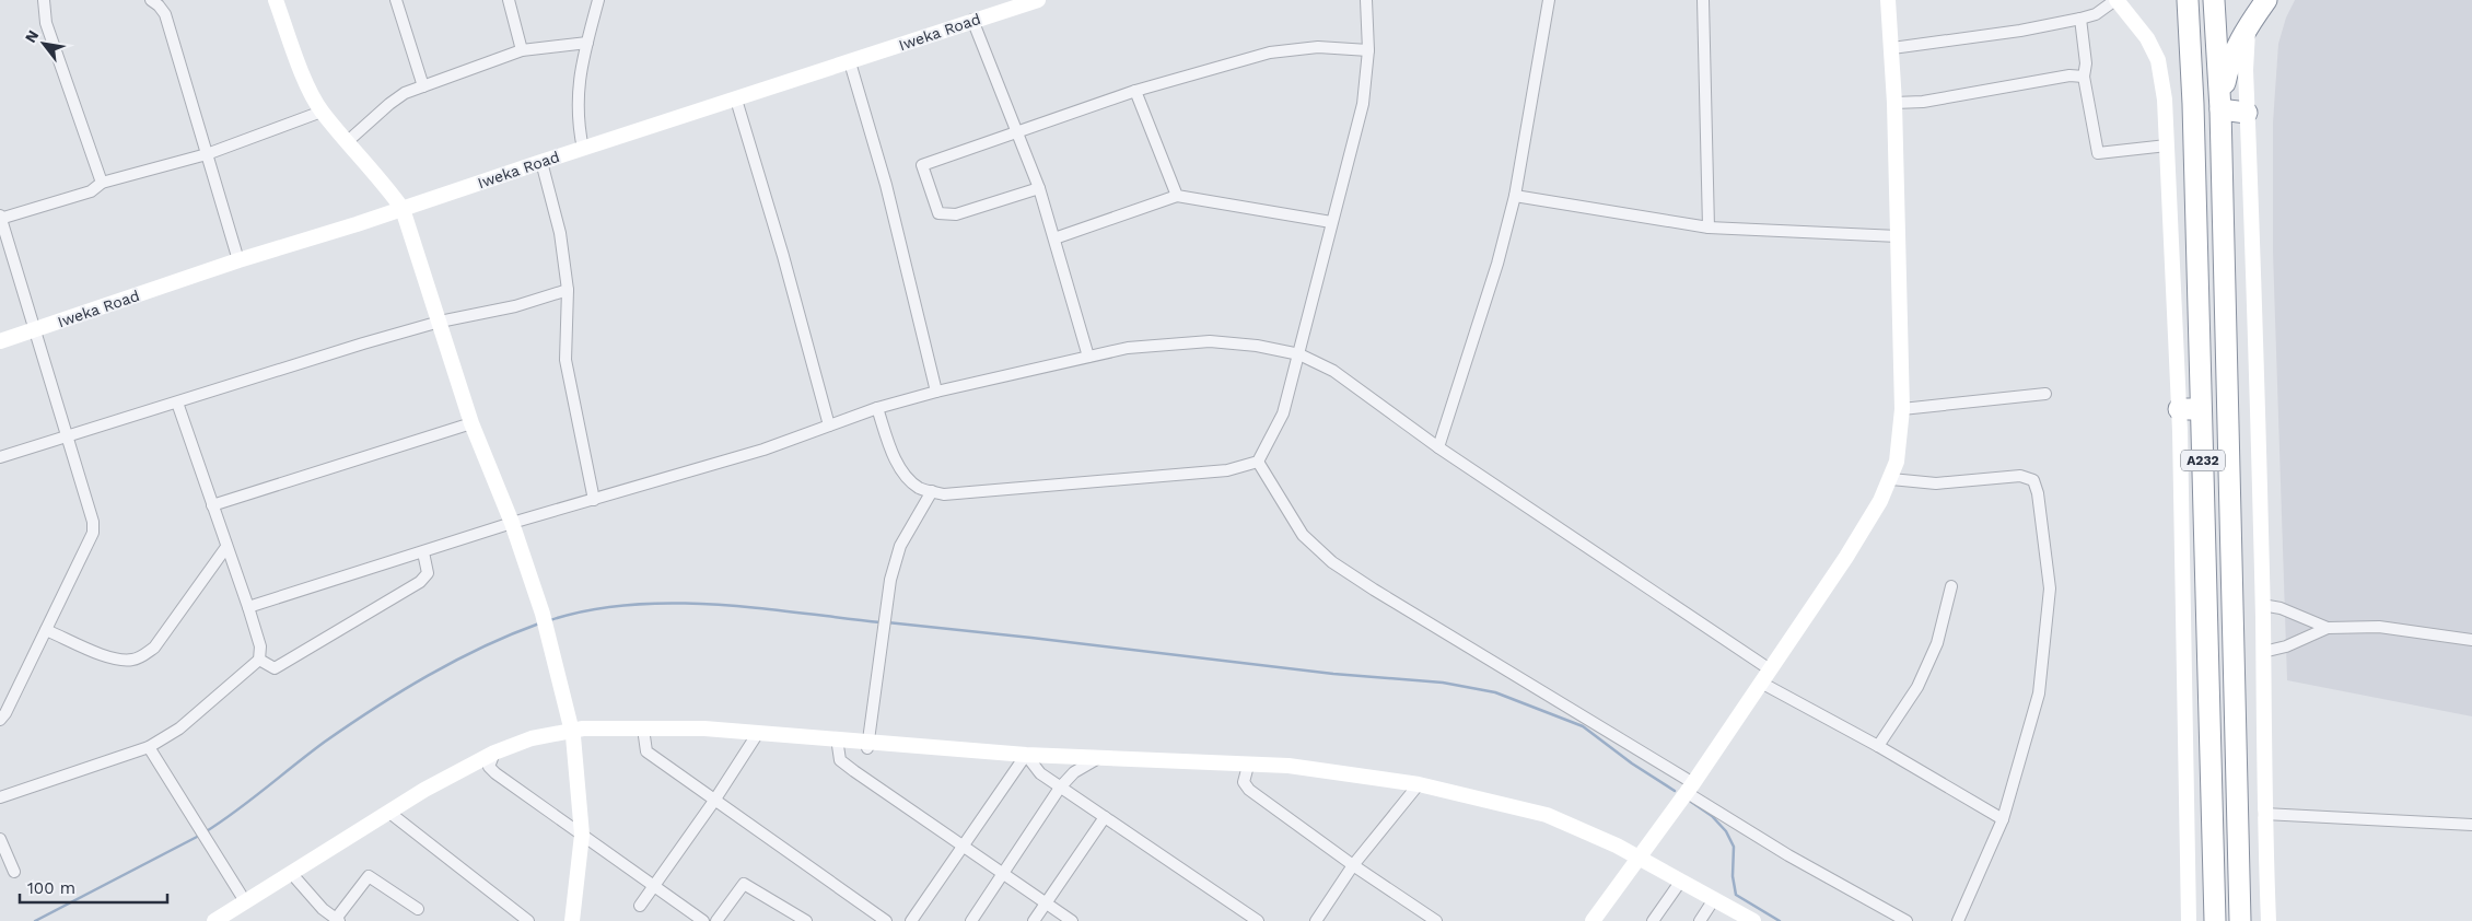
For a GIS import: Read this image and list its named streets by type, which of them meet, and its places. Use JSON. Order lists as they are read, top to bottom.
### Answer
{
  "streets": {
    "highway": ["A232"],
    "street": ["Iweka Road"]
  },
  "scale_bar": "100 m",
  "north": "top left"
}
